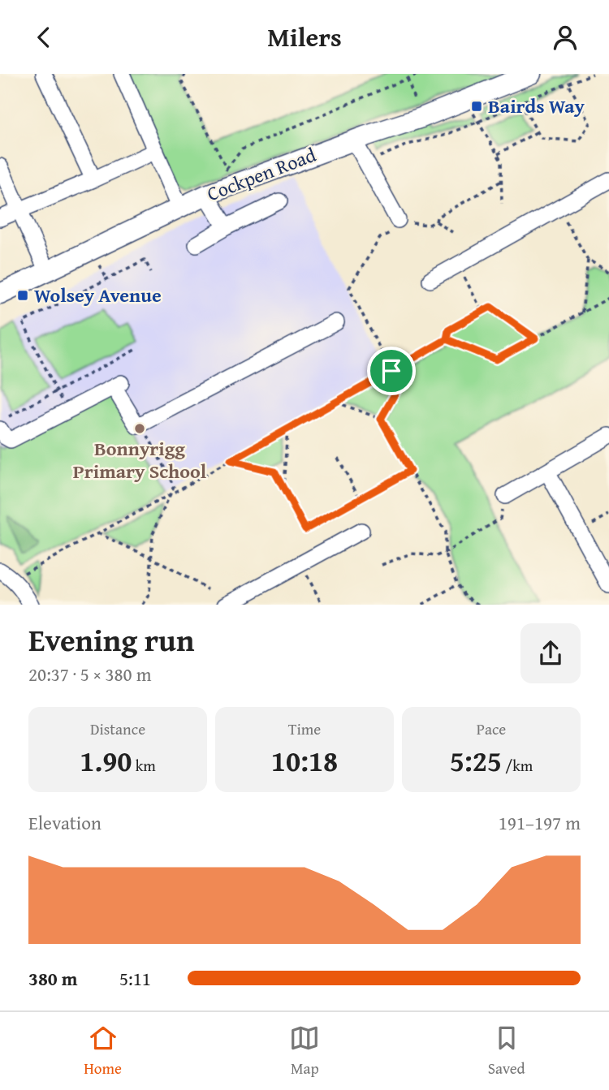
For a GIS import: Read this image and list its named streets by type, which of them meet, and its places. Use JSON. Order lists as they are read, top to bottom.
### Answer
{
  "streets": {
    "main road": ["Cockpen Road"]
  },
  "places": {
    "transit": ["Bairds Way", "Wolsey Avenue"],
    "other": ["Bonnyrigg Primary School"]
  },
  "page": {
    "header": "Milers",
    "heading": ["Evening run", "20:37 · 5 × 380 m"],
    "stats": [
      ["Distance", "1.90 km"],
      ["Time", "10:18"],
      ["Pace", "5:25 /km"]
    ],
    "chart": ["Elevation", "191–197 m"],
    "list": [
      {
        "name": "380 m",
        "note": "5:11"
      }
    ],
    "tabs": ["Home", "Map", "Saved"]
  }
}
